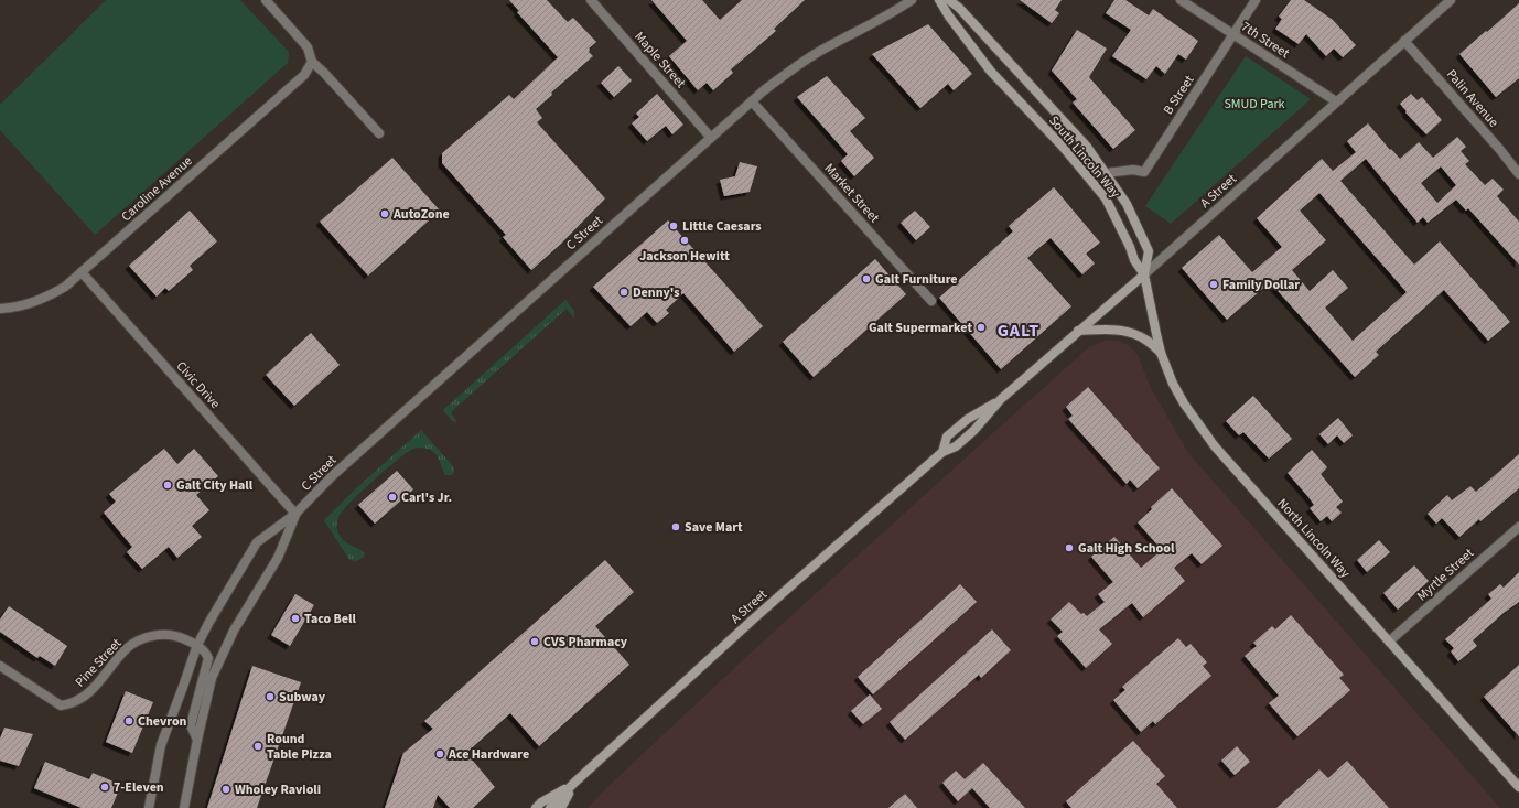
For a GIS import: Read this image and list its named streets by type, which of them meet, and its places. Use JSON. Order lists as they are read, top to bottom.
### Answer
{
  "streets": {
    "main road": ["South Lincoln Way", "A Street", "North Lincoln Way"],
    "street": [
      "7th Street",
      "Maple Street",
      "B Street",
      "Palin Avenue",
      "Caroline Avenue",
      "Market Street",
      "C Street",
      "Civic Drive",
      "Myrtle Street",
      "Pine Street"
    ]
  },
  "crossings": [
    ["7th Street", "B Street"],
    ["7th Street", "A Street"],
    ["Maple Street", "C Street"],
    ["B Street", "South Lincoln Way"],
    ["Palin Avenue", "A Street"],
    ["South Lincoln Way", "A Street"],
    ["South Lincoln Way", "North Lincoln Way"],
    ["Caroline Avenue", "Civic Drive"],
    ["A Street", "North Lincoln Way"],
    ["Market Street", "C Street"],
    ["C Street", "Civic Drive"],
    ["C Street", "Pine Street"],
    ["North Lincoln Way", "Myrtle Street"]
  ],
  "districts": ["GALT"],
  "parks": ["SMUD Park"],
  "places": [
    "AutoZone",
    "Little Caesars",
    "Jackson Hewitt",
    "Galt Furniture",
    "Family Dollar",
    "Denny's",
    "Galt Supermarket",
    "Galt City Hall",
    "Carl's Jr.",
    "Save Mart",
    "Galt High School",
    "Taco Bell",
    "CVS Pharmacy",
    "Subway",
    "Chevron",
    "Round Table Pizza",
    "Ace Hardware",
    "7-Eleven",
    "Wholey Ravioli"
  ]
}
